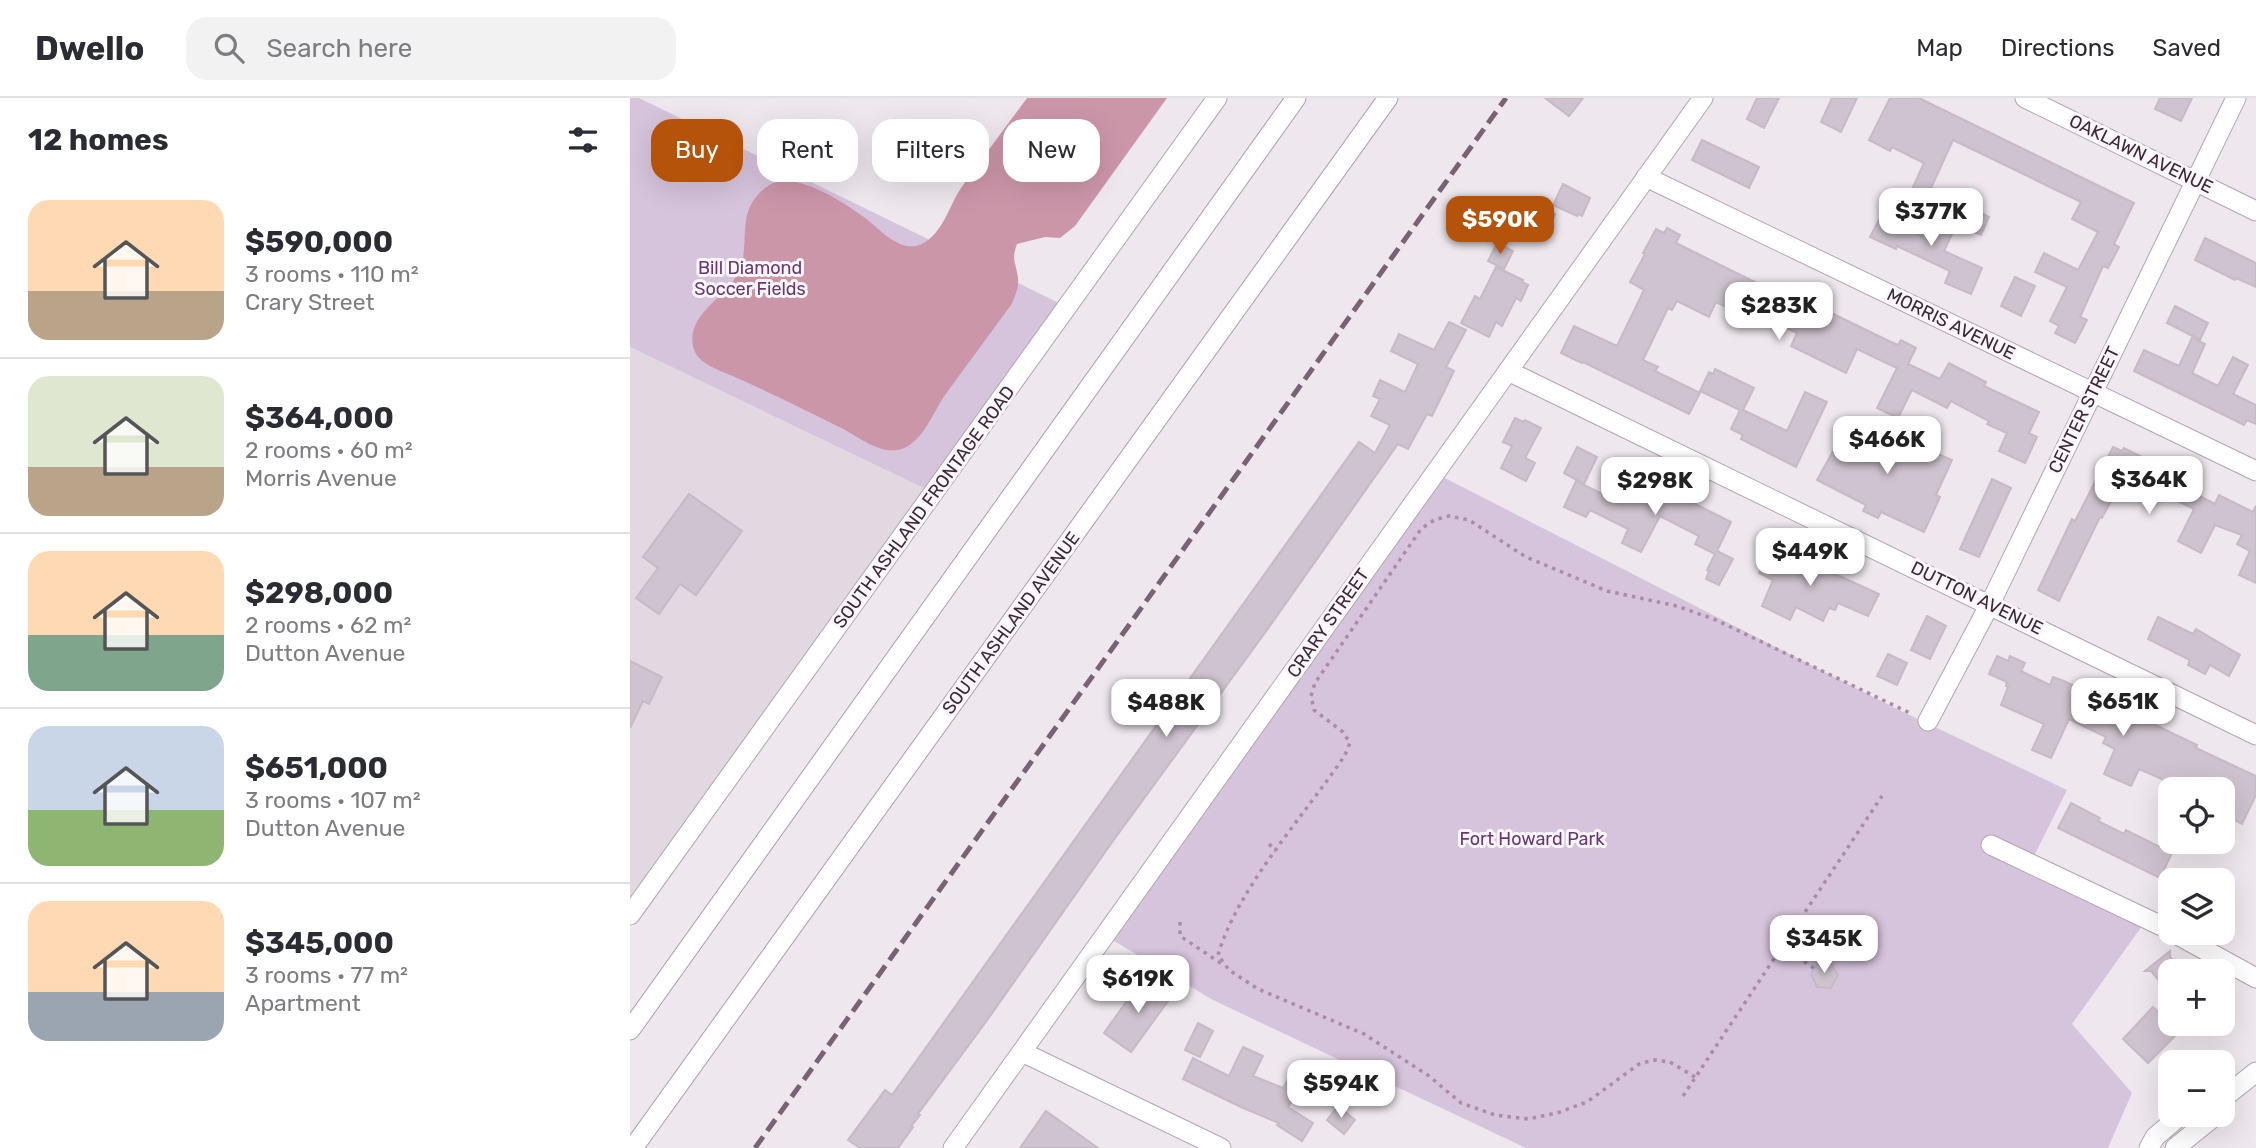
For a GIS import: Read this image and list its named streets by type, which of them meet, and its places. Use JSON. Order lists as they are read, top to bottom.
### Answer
{
  "streets": {
    "street": [
      "OAKLAWN AVENUE",
      "MORRIS AVENUE",
      "CENTER STREET",
      "SOUTH ASHLAND FRONTAGE ROAD",
      "DUTTON AVENUE",
      "SOUTH ASHLAND AVENUE",
      "CRARY STREET"
    ]
  },
  "crossings": [
    ["OAKLAWN AVENUE", "CENTER STREET"],
    ["MORRIS AVENUE", "CENTER STREET"],
    ["MORRIS AVENUE", "CRARY STREET"],
    ["CENTER STREET", "DUTTON AVENUE"],
    ["DUTTON AVENUE", "CRARY STREET"]
  ],
  "parks": ["Bill Diamond Soccer Fields", "Fort Howard Park"],
  "page": {
    "header": "Dwello",
    "search": "Search here",
    "nav": ["Map", "Directions", "Saved"],
    "heading": "12 homes",
    "chip": [
      "Buy",
      "Rent",
      "Filters",
      "New"
    ],
    "list": [
      {
        "name": "$590,000",
        "note": "3 rooms · 110 m² · Crary Street"
      },
      {
        "name": "$364,000",
        "note": "2 rooms · 60 m² · Morris Avenue"
      },
      {
        "name": "$298,000",
        "note": "2 rooms · 62 m² · Dutton Avenue"
      },
      {
        "name": "$651,000",
        "note": "3 rooms · 107 m² · Dutton Avenue"
      },
      {
        "name": "$345,000",
        "note": "3 rooms · 77 m² · Apartment"
      }
    ],
    "price": [
      "$377K",
      "$590K",
      "$283K",
      "$466K",
      "$364K",
      "$298K",
      "$449K",
      "$651K",
      "$488K",
      "$345K",
      "$619K",
      "$594K"
    ],
    "map_buttons": ["+", "−"]
  }
}
